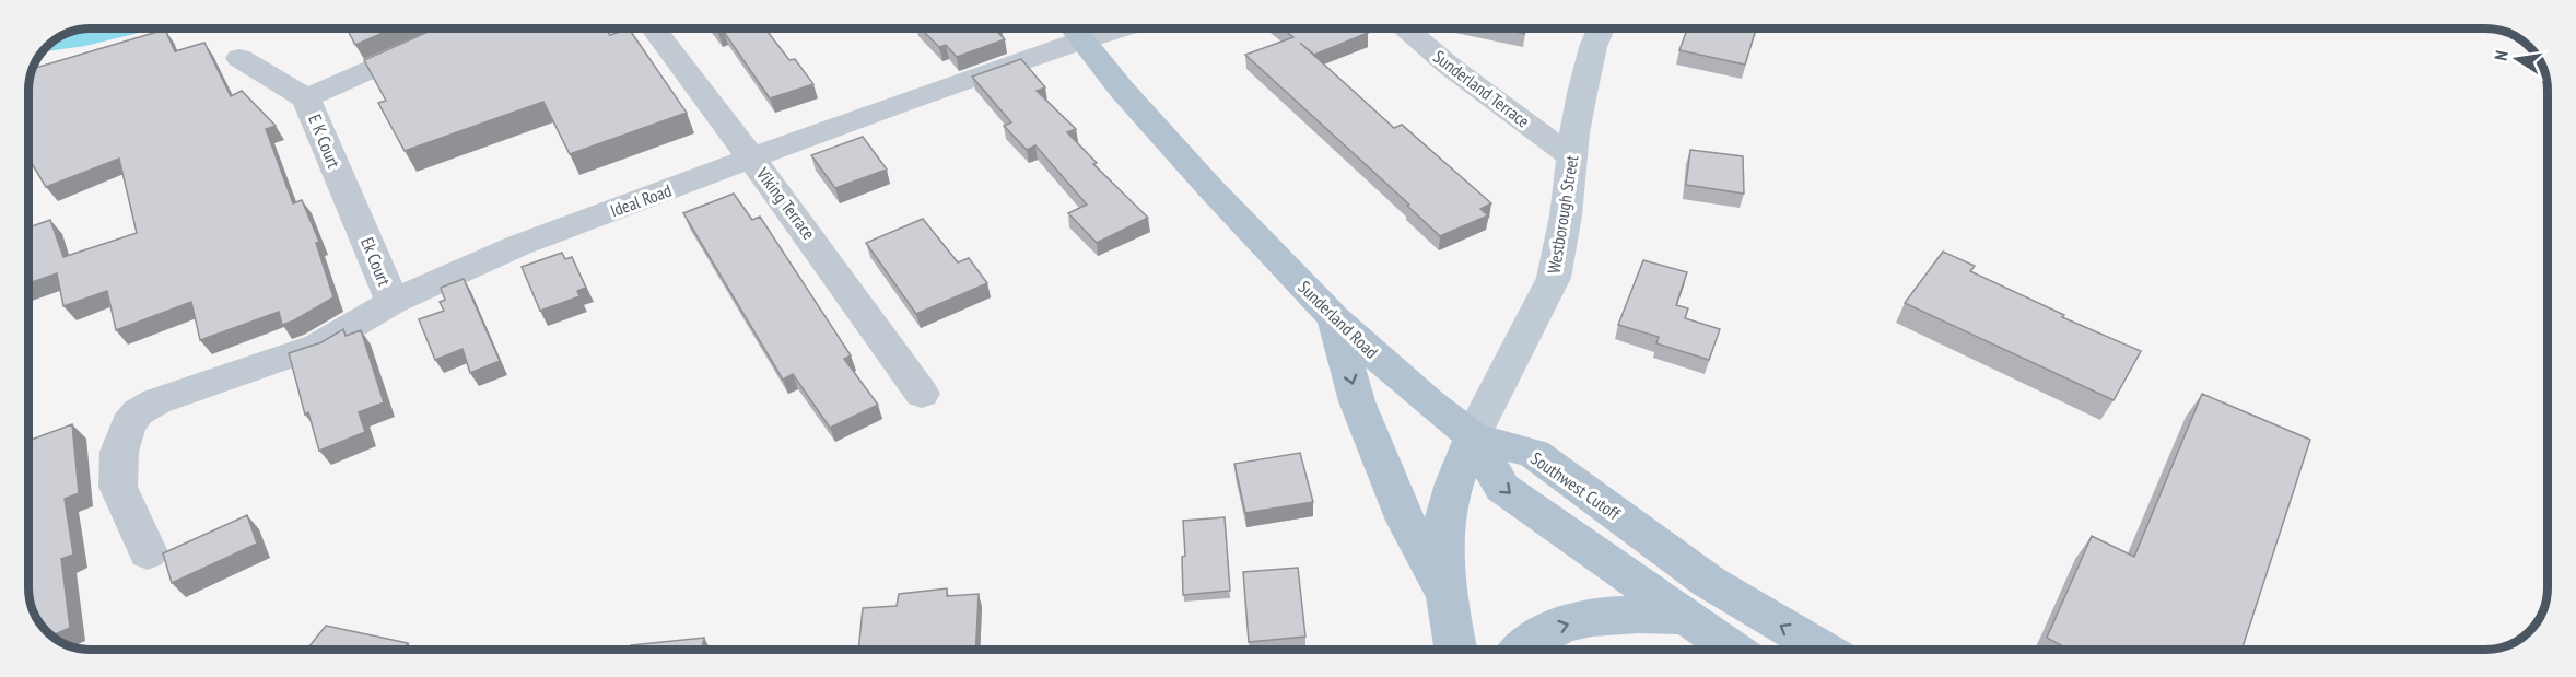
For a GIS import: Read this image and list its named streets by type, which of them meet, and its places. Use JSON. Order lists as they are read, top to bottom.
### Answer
{
  "streets": {
    "main road": ["Sunderland Road", "Southwest Cutoff"],
    "street": [
      "Sunderland Terrace",
      "E K Court",
      "Ideal Road",
      "Viking Terrace",
      "Westborough Street",
      "Ek Court"
    ]
  },
  "crossings": [
    ["Sunderland Terrace", "Westborough Street"],
    ["E K Court", "Ek Court"],
    ["Ideal Road", "Viking Terrace"],
    ["Ideal Road", "Ek Court"],
    ["Ideal Road", "Sunderland Road"],
    ["Westborough Street", "Sunderland Road"],
    ["Westborough Street", "Southwest Cutoff"],
    ["Sunderland Road", "Southwest Cutoff"]
  ],
  "north": "left"
}
